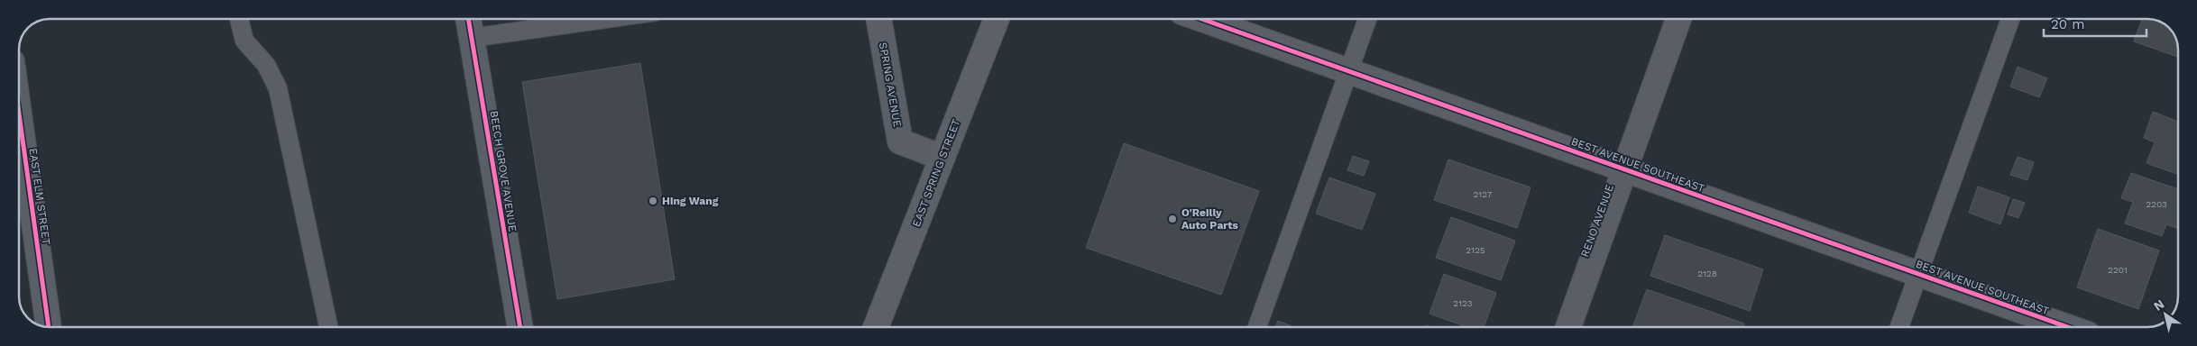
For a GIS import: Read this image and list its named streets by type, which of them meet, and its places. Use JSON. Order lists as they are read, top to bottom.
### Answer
{
  "streets": {
    "main road": ["EAST SPRING STREET"],
    "street": [
      "SPRING AVENUE",
      "BEST AVENUE SOUTHEAST",
      "BEECH GROVE AVENUE",
      "EAST ELM STREET",
      "RENO AVENUE"
    ]
  },
  "crossings": [
    ["SPRING AVENUE", "EAST SPRING STREET"],
    ["BEST AVENUE SOUTHEAST", "RENO AVENUE"]
  ],
  "places": ["Hing Wang", "O'Reilly Auto Parts"],
  "house_numbers": [
    "2127",
    "2203",
    "2125",
    "2201",
    "2128",
    "2123"
  ],
  "scale_bar": "20 m",
  "north": "top left"
}
